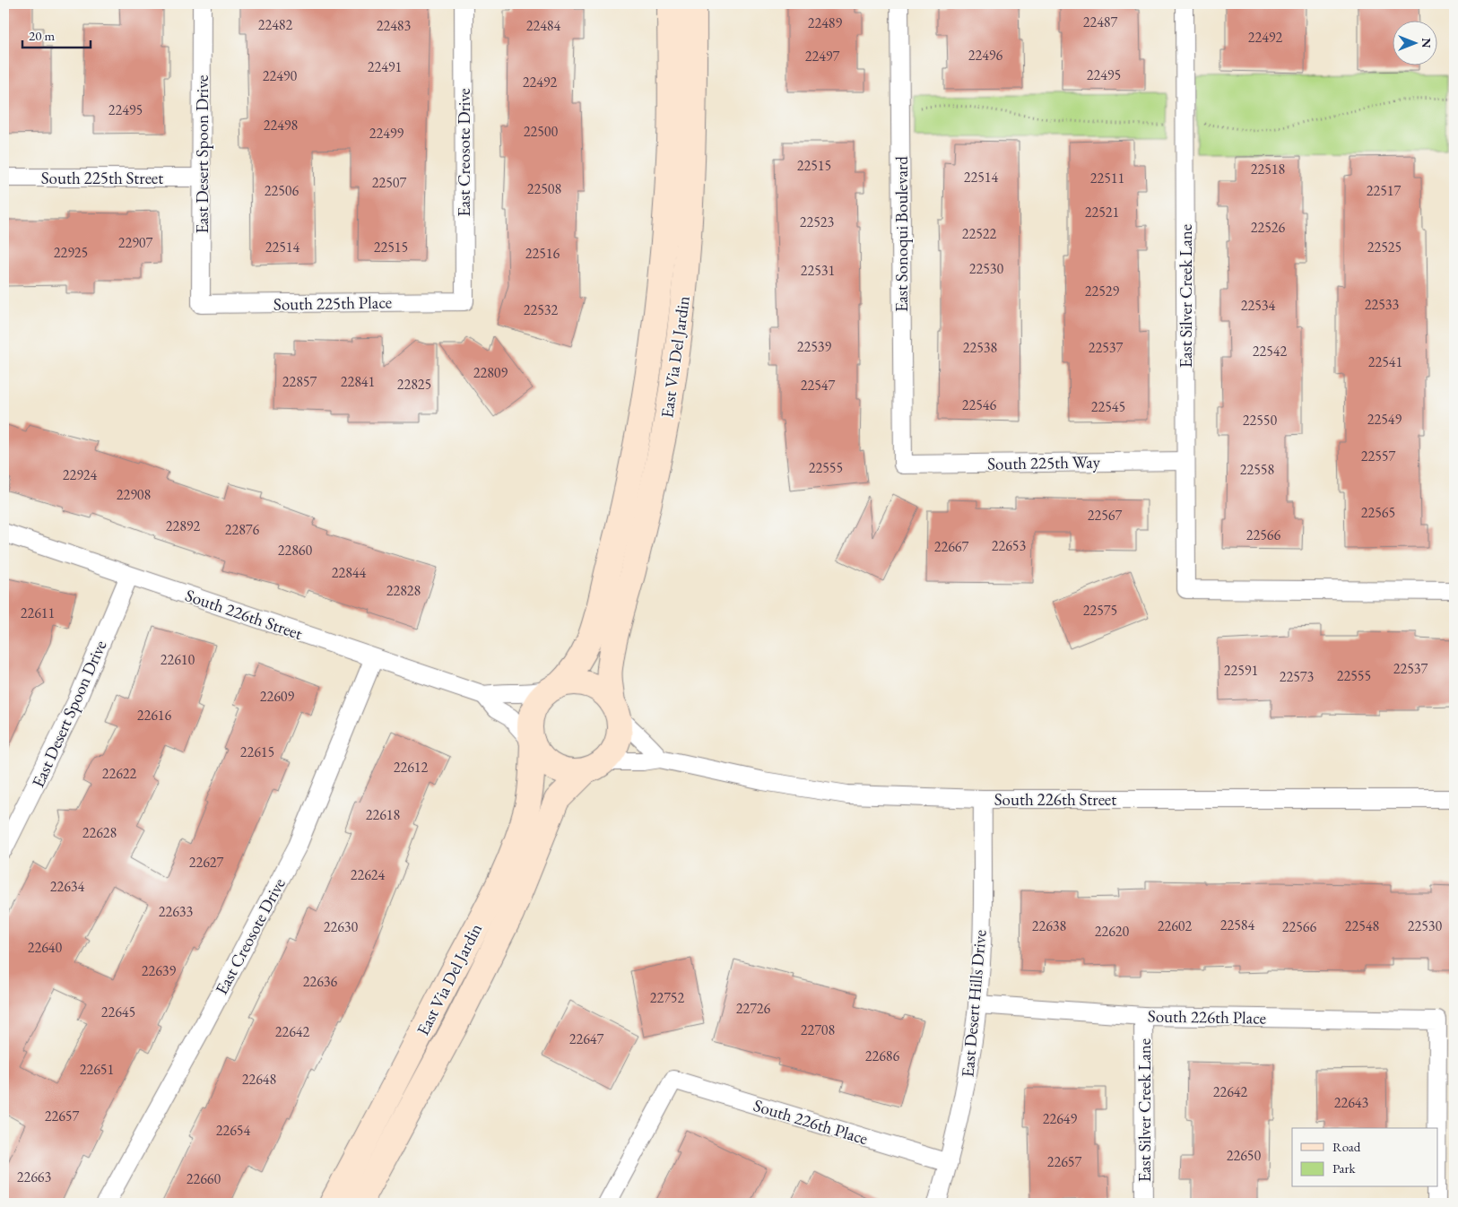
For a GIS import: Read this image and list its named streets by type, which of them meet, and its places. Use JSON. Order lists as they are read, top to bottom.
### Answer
{
  "streets": {
    "street": [
      "East Creosote Drive",
      "East Desert Spoon Drive",
      "South 225th Street",
      "East Sonoqui Boulevard",
      "East Silver Creek Lane",
      "South 225th Place",
      "East Via Del Jardin",
      "South 225th Way",
      "South 226th Street",
      "East Desert Hills Drive",
      "South 226th Place"
    ]
  },
  "crossings": [
    ["East Creosote Drive", "South 225th Place"],
    ["East Creosote Drive", "South 226th Street"],
    ["East Desert Spoon Drive", "South 225th Street"],
    ["East Desert Spoon Drive", "South 225th Place"],
    ["East Desert Spoon Drive", "South 226th Street"],
    ["East Sonoqui Boulevard", "South 225th Way"],
    ["East Silver Creek Lane", "South 225th Way"],
    ["East Silver Creek Lane", "South 226th Place"],
    ["East Via Del Jardin", "South 226th Street"],
    ["South 226th Street", "East Desert Hills Drive"],
    ["East Desert Hills Drive", "South 226th Place"]
  ],
  "house_numbers": [
    "22487",
    "22489",
    "22482",
    "22483",
    "22484",
    "22492",
    "22496",
    "22497",
    "22491",
    "22495",
    "22490",
    "22492",
    "22495",
    "22498",
    "22500",
    "22499",
    "22515",
    "22518",
    "22514",
    "22511",
    "22507",
    "22508",
    "22506",
    "22517",
    "22521",
    "22523",
    "22526",
    "22522",
    "22907",
    "22514",
    "22515",
    "22525",
    "22925",
    "22516",
    "22530",
    "22531",
    "22529",
    "22533",
    "22534",
    "22532",
    "22539",
    "22538",
    "22537",
    "22542",
    "22541",
    "22809",
    "22857",
    "22841",
    "22825",
    "22547",
    "22546",
    "22545",
    "22549",
    "22550",
    "22557",
    "22555",
    "22558",
    "22924",
    "22908",
    "22565",
    "22567",
    "22892",
    "22876",
    "22566",
    "22653",
    "22667",
    "22860",
    "22844",
    "22828",
    "22575",
    "22611",
    "22610",
    "22537",
    "22591",
    "22555",
    "22573",
    "22609",
    "22616",
    "22615",
    "22612",
    "22622",
    "22618",
    "22628",
    "22627",
    "22624",
    "22634",
    "22633",
    "22584",
    "22638",
    "22602",
    "22548",
    "22530",
    "22630",
    "22566",
    "22620",
    "22640",
    "22639",
    "22636",
    "22752",
    "22726",
    "22645",
    "22708",
    "22642",
    "22647",
    "22686",
    "22651",
    "22648",
    "22642",
    "22643",
    "22657",
    "22649",
    "22654",
    "22650",
    "22657",
    "22663",
    "22660"
  ],
  "legend": ["Road", "Park"],
  "scale_bar": "20 m",
  "north": "right"
}
